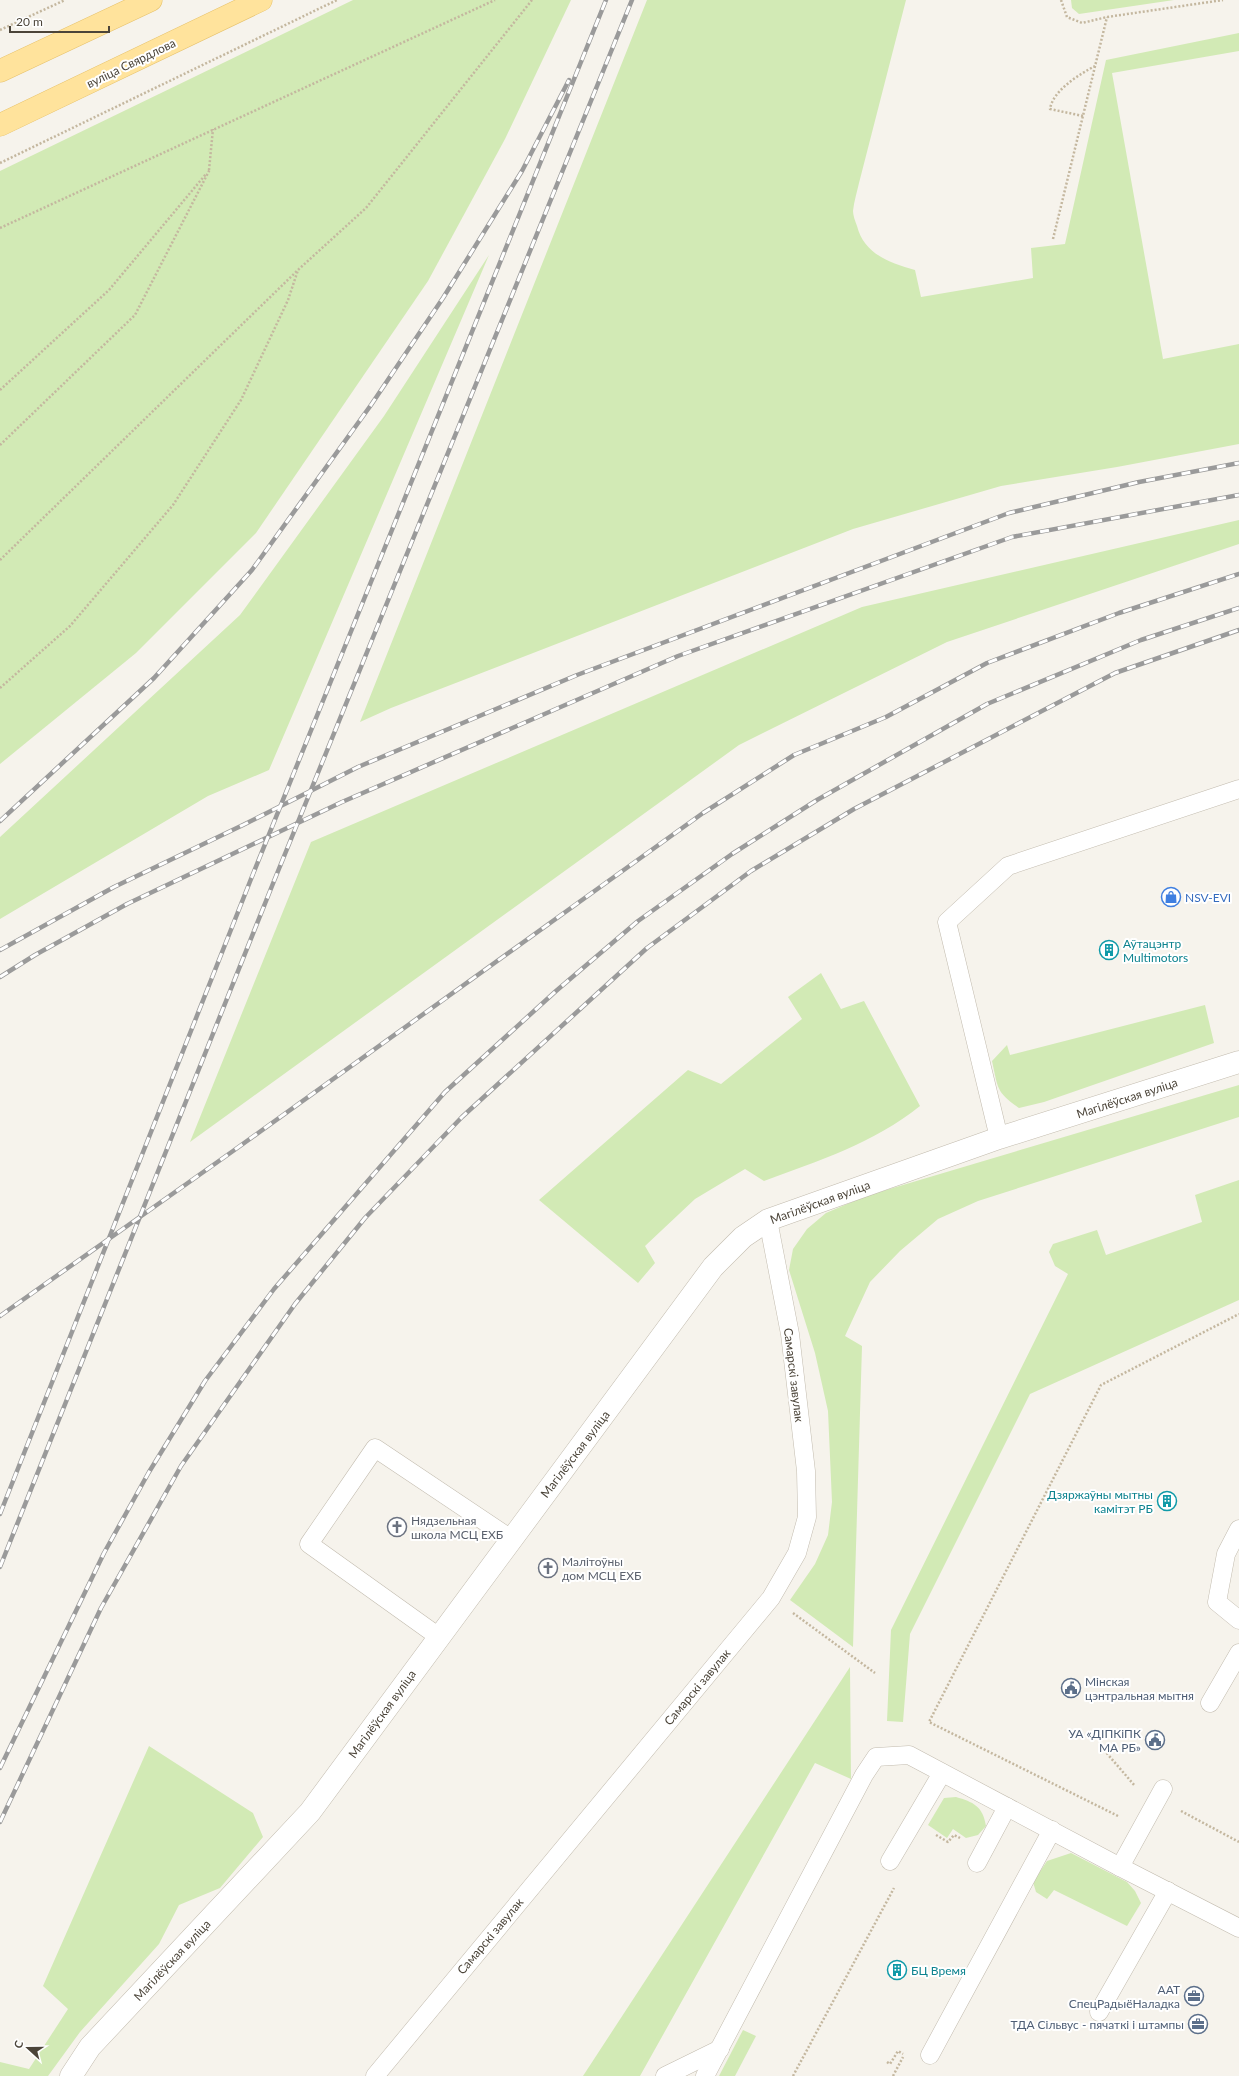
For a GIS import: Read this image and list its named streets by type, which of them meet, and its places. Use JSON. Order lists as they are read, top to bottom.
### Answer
{
  "streets": {
    "main road": ["вуліца Свярдлова"],
    "street": ["Магілёўская вуліца"],
    "lane": ["Самарскі завулак"]
  },
  "crossings": [
    ["Магілёўская вуліца", "Самарскі завулак"]
  ],
  "places": {
    "shop": ["NSV-EVI"],
    "building": ["Аўтацэнтр Multimotors", "Дзяржаўны мытны камітэт РБ", "БЦ Время"],
    "church": ["Нядзельная школа МСЦ ЕХБ", "Малітоўны дом МСЦ ЕХБ"],
    "public building": ["Мінская цэнтральная мытня", "УА «ДІПКіПК МА РБ»"],
    "office": ["ААТ СпецРадыёНаладка", "ТДА Сільвус - пячаткі і штампы"]
  },
  "scale_bar": "20 m",
  "north": "left"
}
